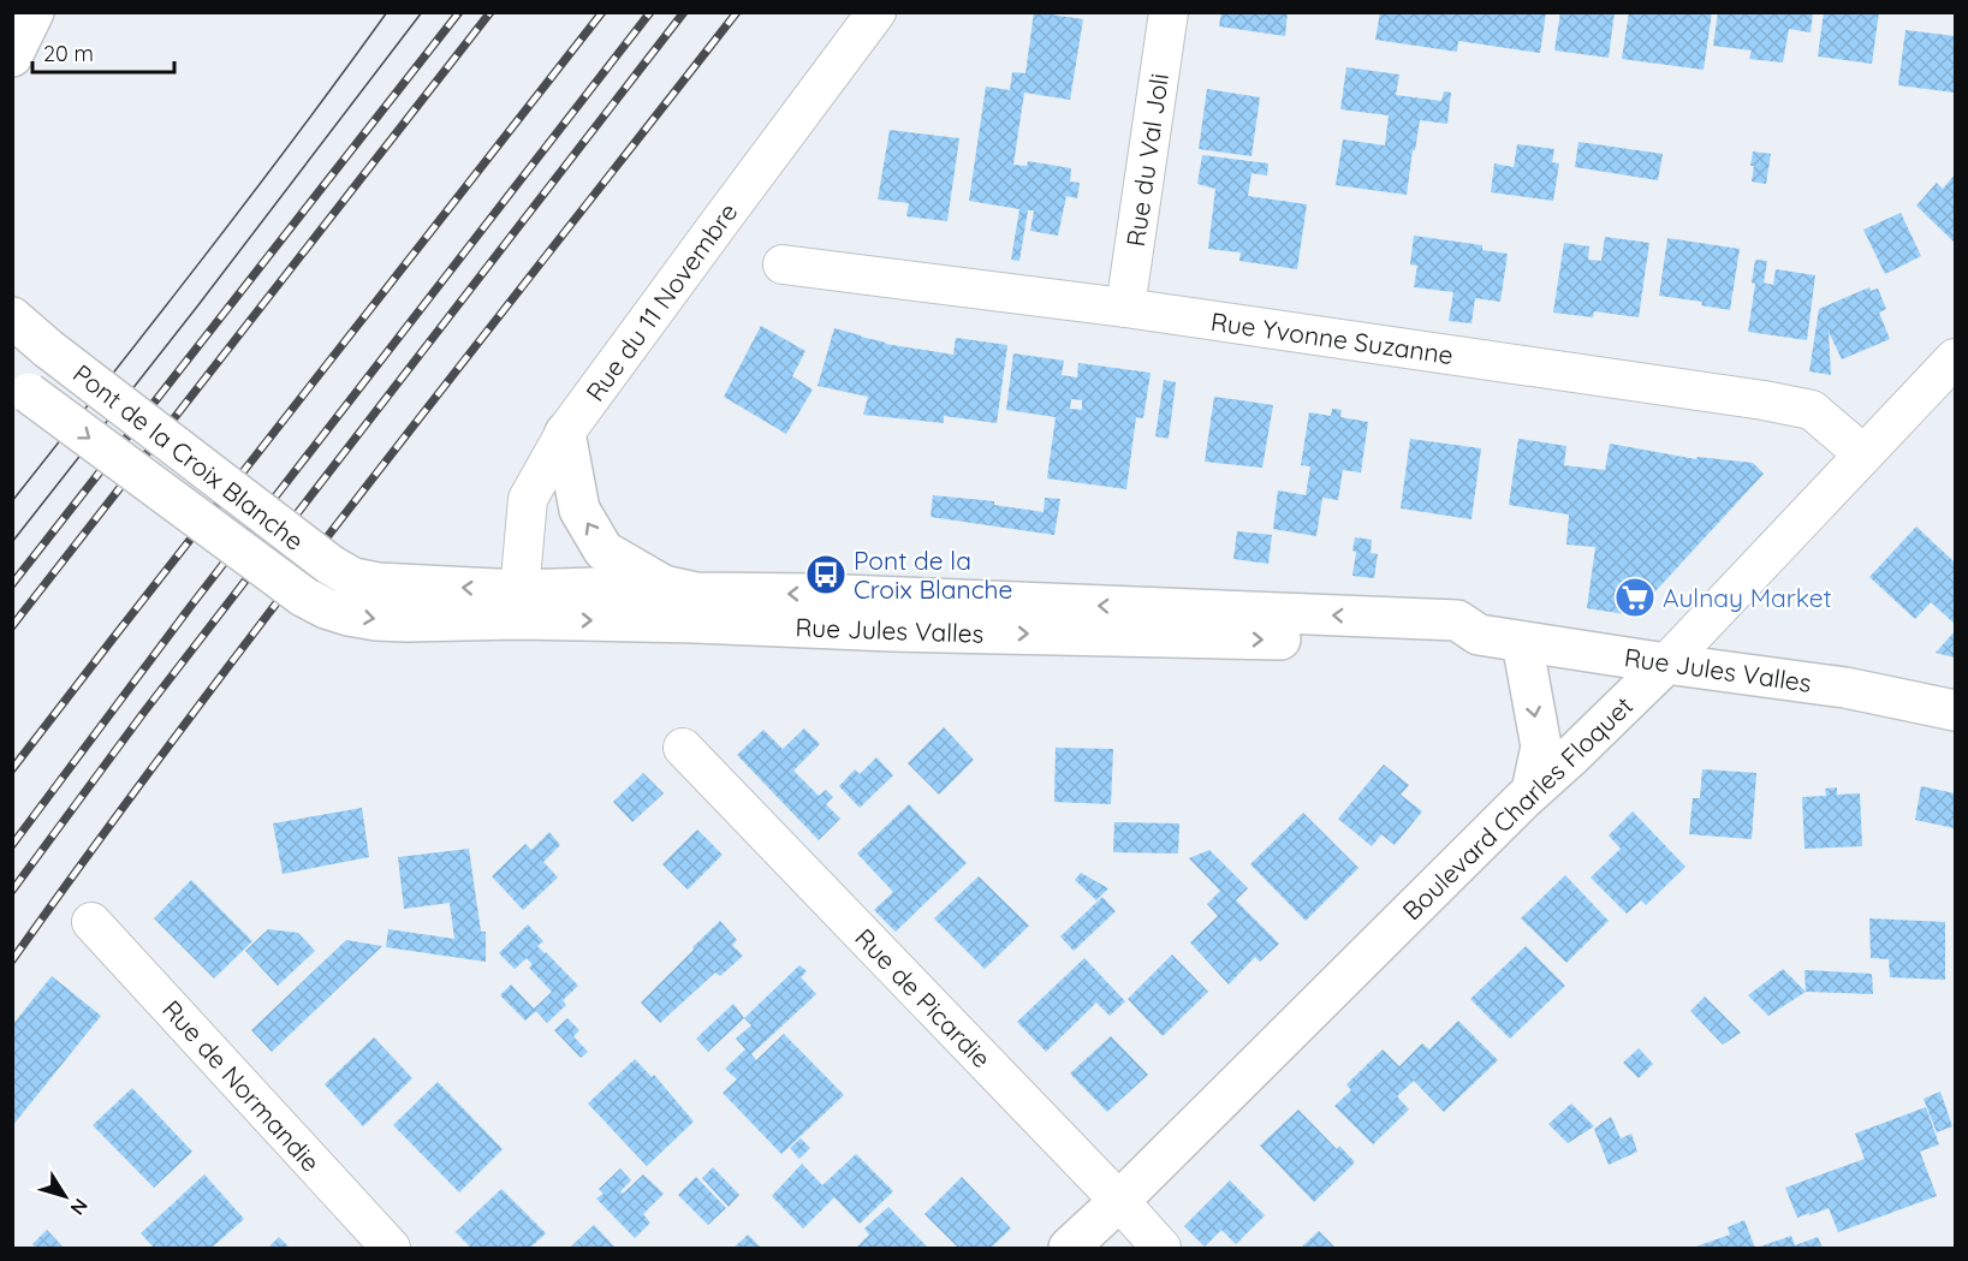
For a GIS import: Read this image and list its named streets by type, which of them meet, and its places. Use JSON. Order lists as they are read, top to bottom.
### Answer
{
  "streets": {
    "street": [
      "Rue du Val Joli",
      "Rue du 11 Novembre",
      "Rue Yvonne Suzanne",
      "Pont de la Croix Blanche",
      "Rue Jules Valles",
      "Boulevard Charles Floquet",
      "Rue de Picardie",
      "Rue de Normandie"
    ]
  },
  "crossings": [
    ["Rue du Val Joli", "Rue Yvonne Suzanne"],
    ["Rue du 11 Novembre", "Rue Jules Valles"],
    ["Rue Yvonne Suzanne", "Boulevard Charles Floquet"],
    ["Pont de la Croix Blanche", "Rue Jules Valles"],
    ["Rue Jules Valles", "Boulevard Charles Floquet"],
    ["Boulevard Charles Floquet", "Rue de Picardie"]
  ],
  "places": {
    "bus stop": ["Pont de la Croix Blanche"],
    "supermarket": ["Aulnay Market"]
  },
  "scale_bar": "20 m",
  "north": "bottom right"
}
